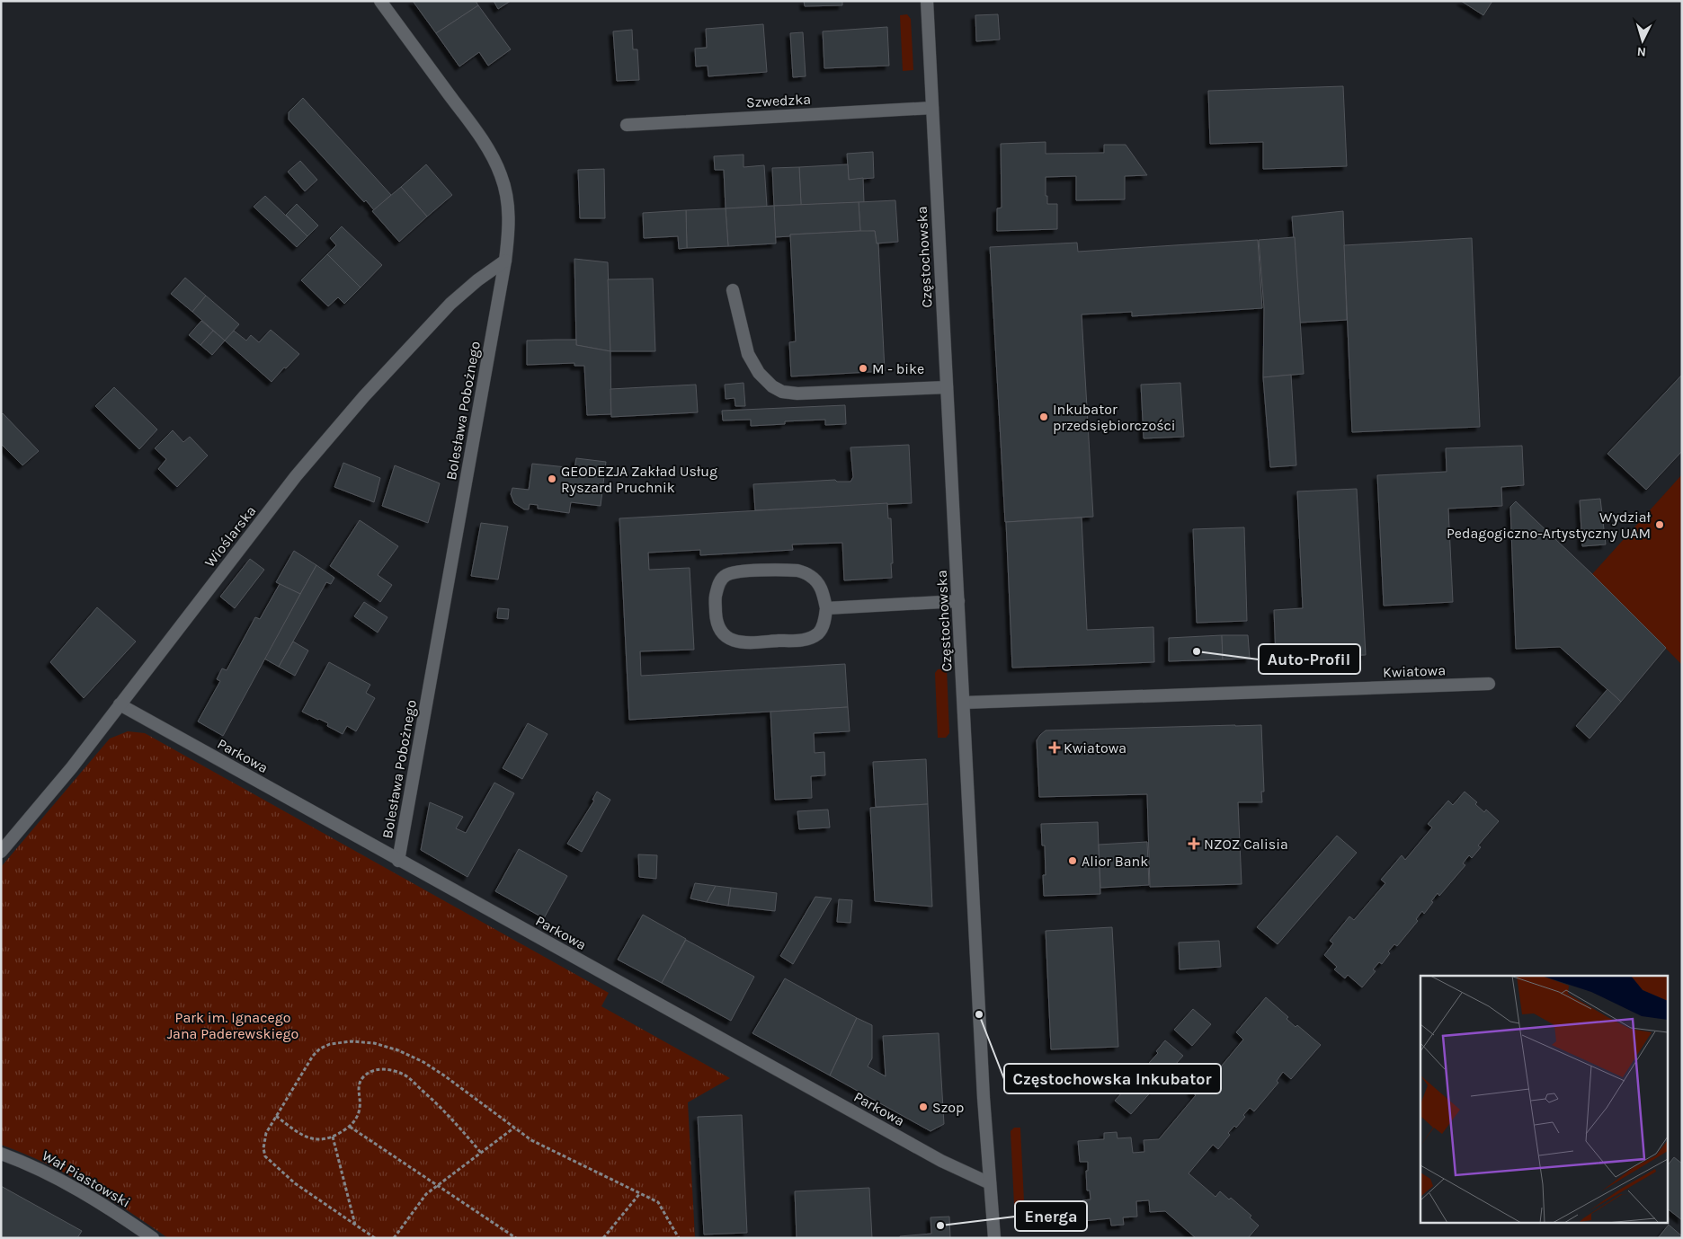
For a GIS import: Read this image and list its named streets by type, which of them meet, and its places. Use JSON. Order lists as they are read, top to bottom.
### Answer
{
  "streets": {
    "street": [
      "Szwedzka",
      "Częstochowska",
      "Bolesława Pobożnego",
      "Wioślarska",
      "Kwiatowa",
      "Parkowa",
      "Wał Piastowski"
    ]
  },
  "crossings": [
    ["Szwedzka", "Częstochowska"],
    ["Częstochowska", "Kwiatowa"],
    ["Częstochowska", "Parkowa"],
    ["Bolesława Pobożnego", "Wioślarska"],
    ["Bolesława Pobożnego", "Parkowa"],
    ["Wioślarska", "Parkowa"]
  ],
  "parks": ["Park im. Ignacego Jana Paderewskiego"],
  "places": {
    "other": [
      "M - bike",
      "Inkubator przedsiębiorczości",
      "GEODEZJA Zakład Usług Ryszard Pruchnik",
      "Wydział Pedagogiczno-Artystyczny UAM",
      "Auto-Profil",
      "Alior Bank",
      "Częstochowska Inkubator",
      "Szop",
      "Energa"
    ],
    "health": ["Kwiatowa", "NZOZ Calisia"]
  },
  "north": "bottom"
}
